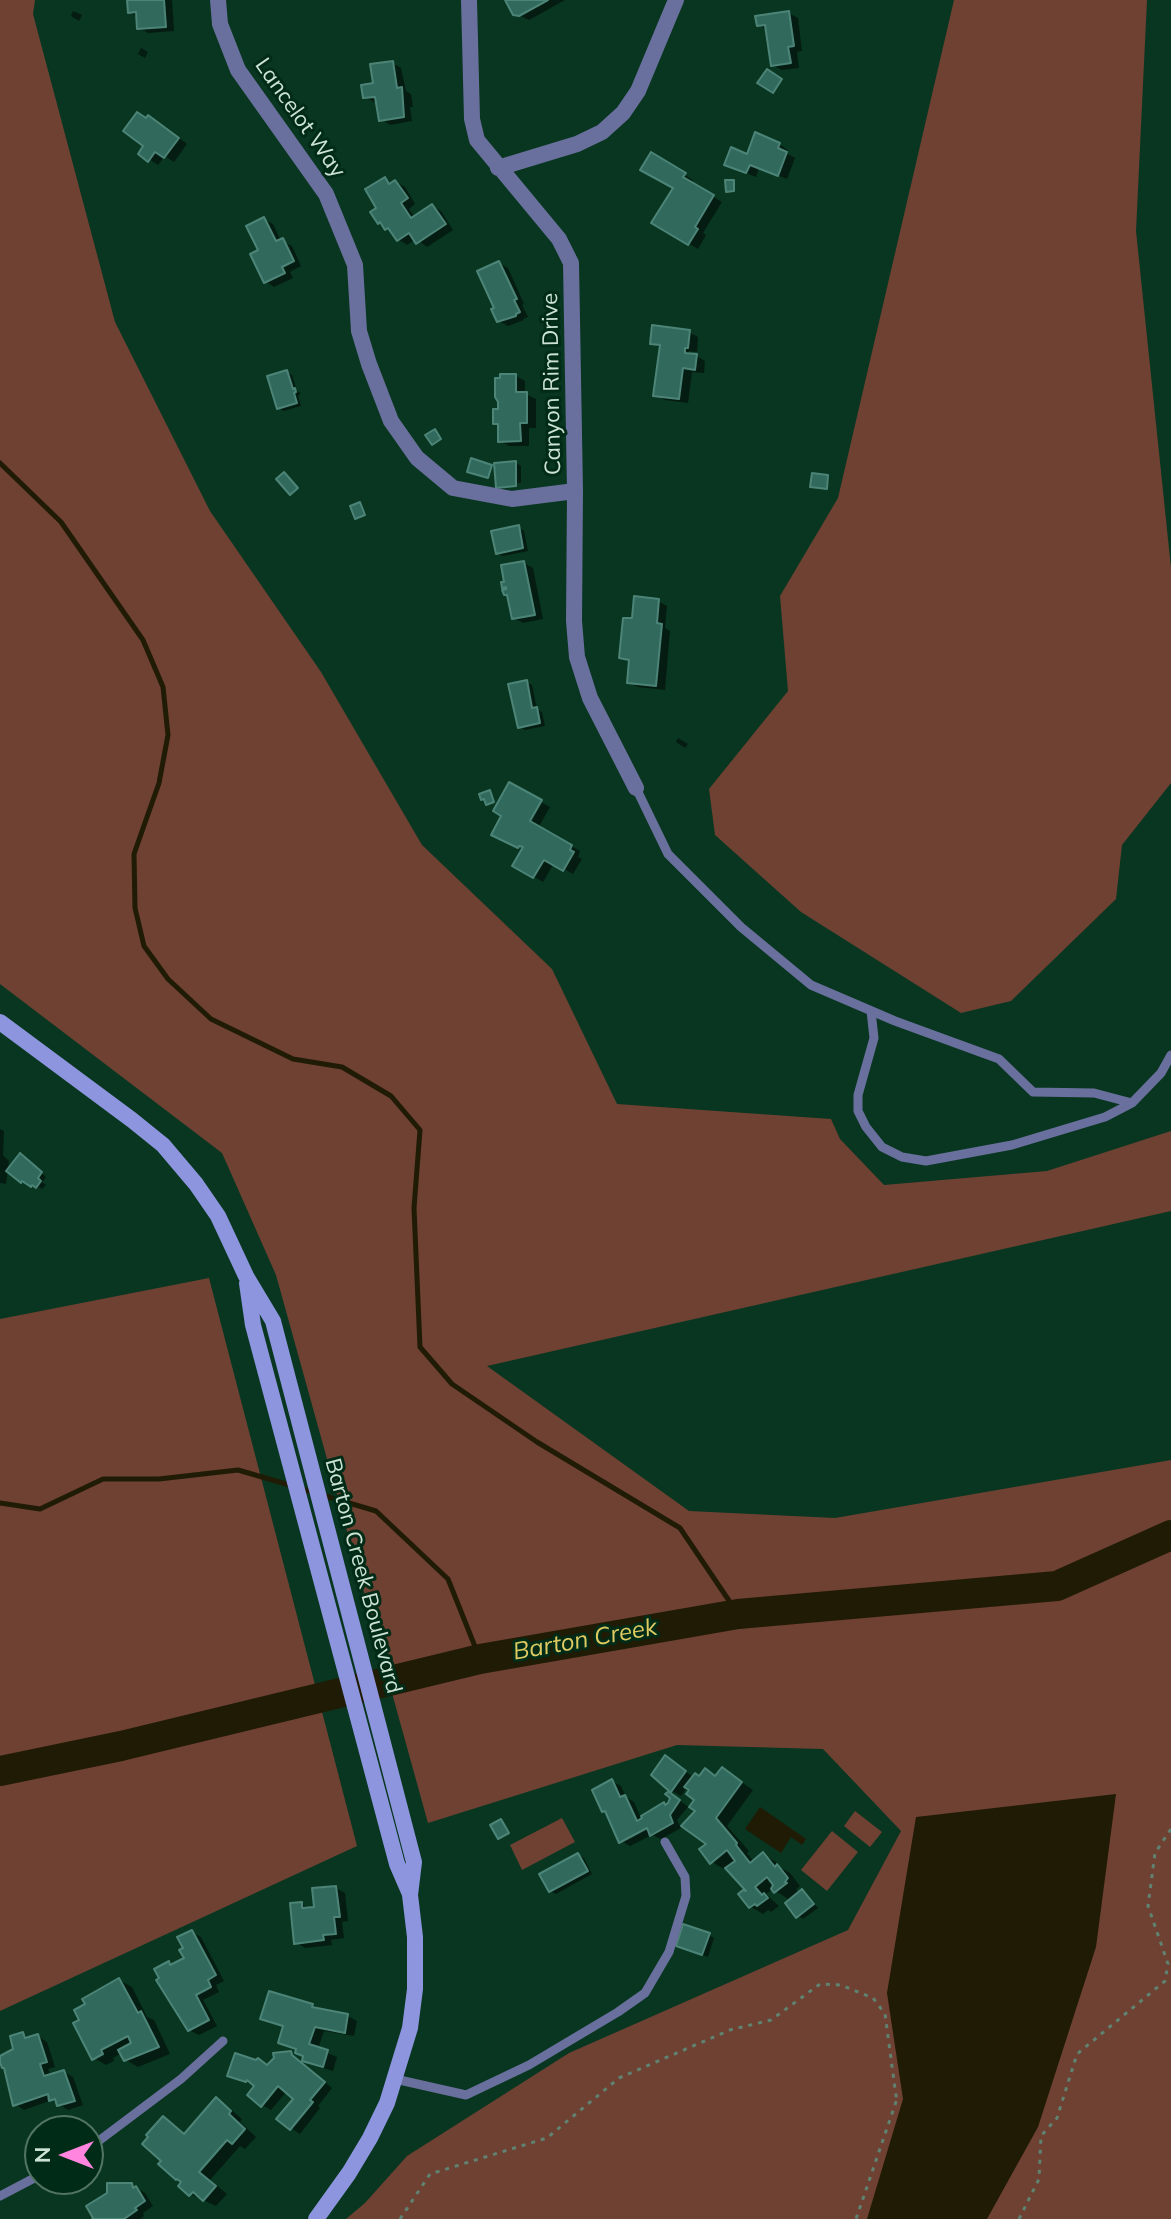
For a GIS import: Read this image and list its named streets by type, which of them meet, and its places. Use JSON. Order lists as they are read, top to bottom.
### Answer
{
  "streets": {
    "street": ["Lancelot Way", "Canyon Rim Drive", "Barton Creek Boulevard"]
  },
  "crossings": [
    ["Lancelot Way", "Canyon Rim Drive"]
  ],
  "water": ["Barton Creek"],
  "north": "left"
}
